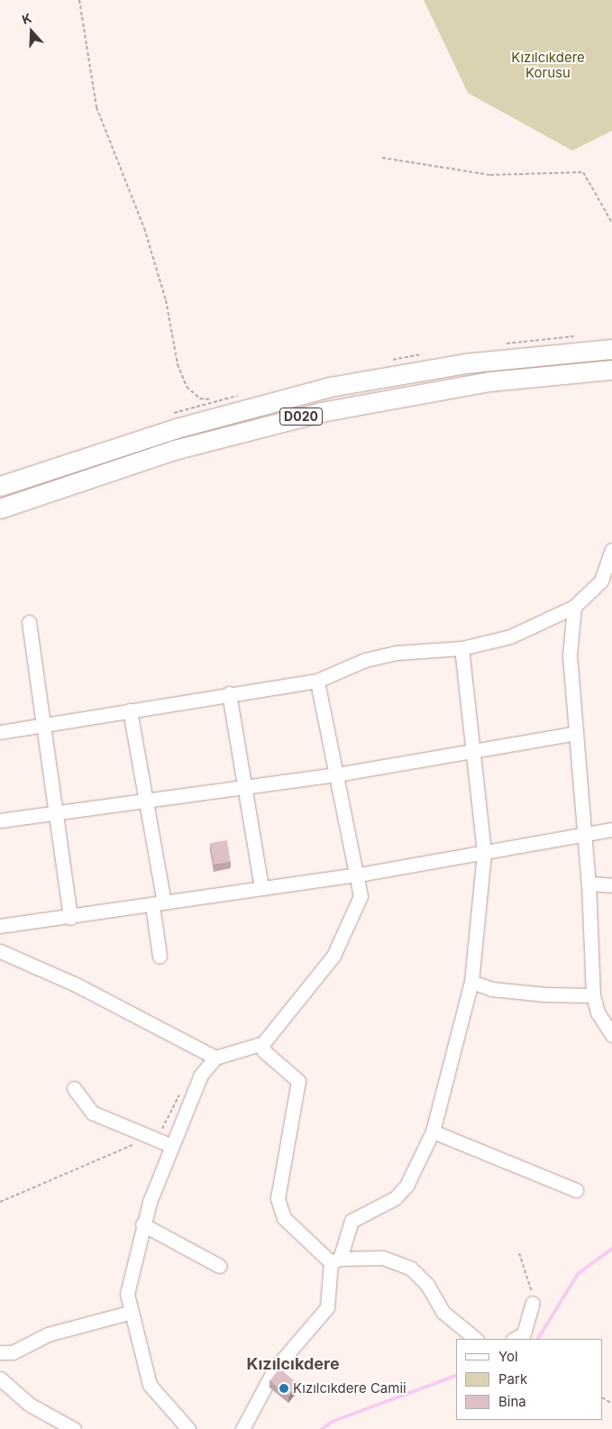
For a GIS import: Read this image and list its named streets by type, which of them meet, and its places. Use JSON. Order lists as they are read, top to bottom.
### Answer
{
  "streets": {
    "highway": ["D020"]
  },
  "districts": ["Kızılcıkdere"],
  "parks": ["Kızılcıkdere Korusu"],
  "places": ["Kızılcıkdere Camii"],
  "legend": ["Yol", "Park", "Bina"],
  "north": "top"
}
